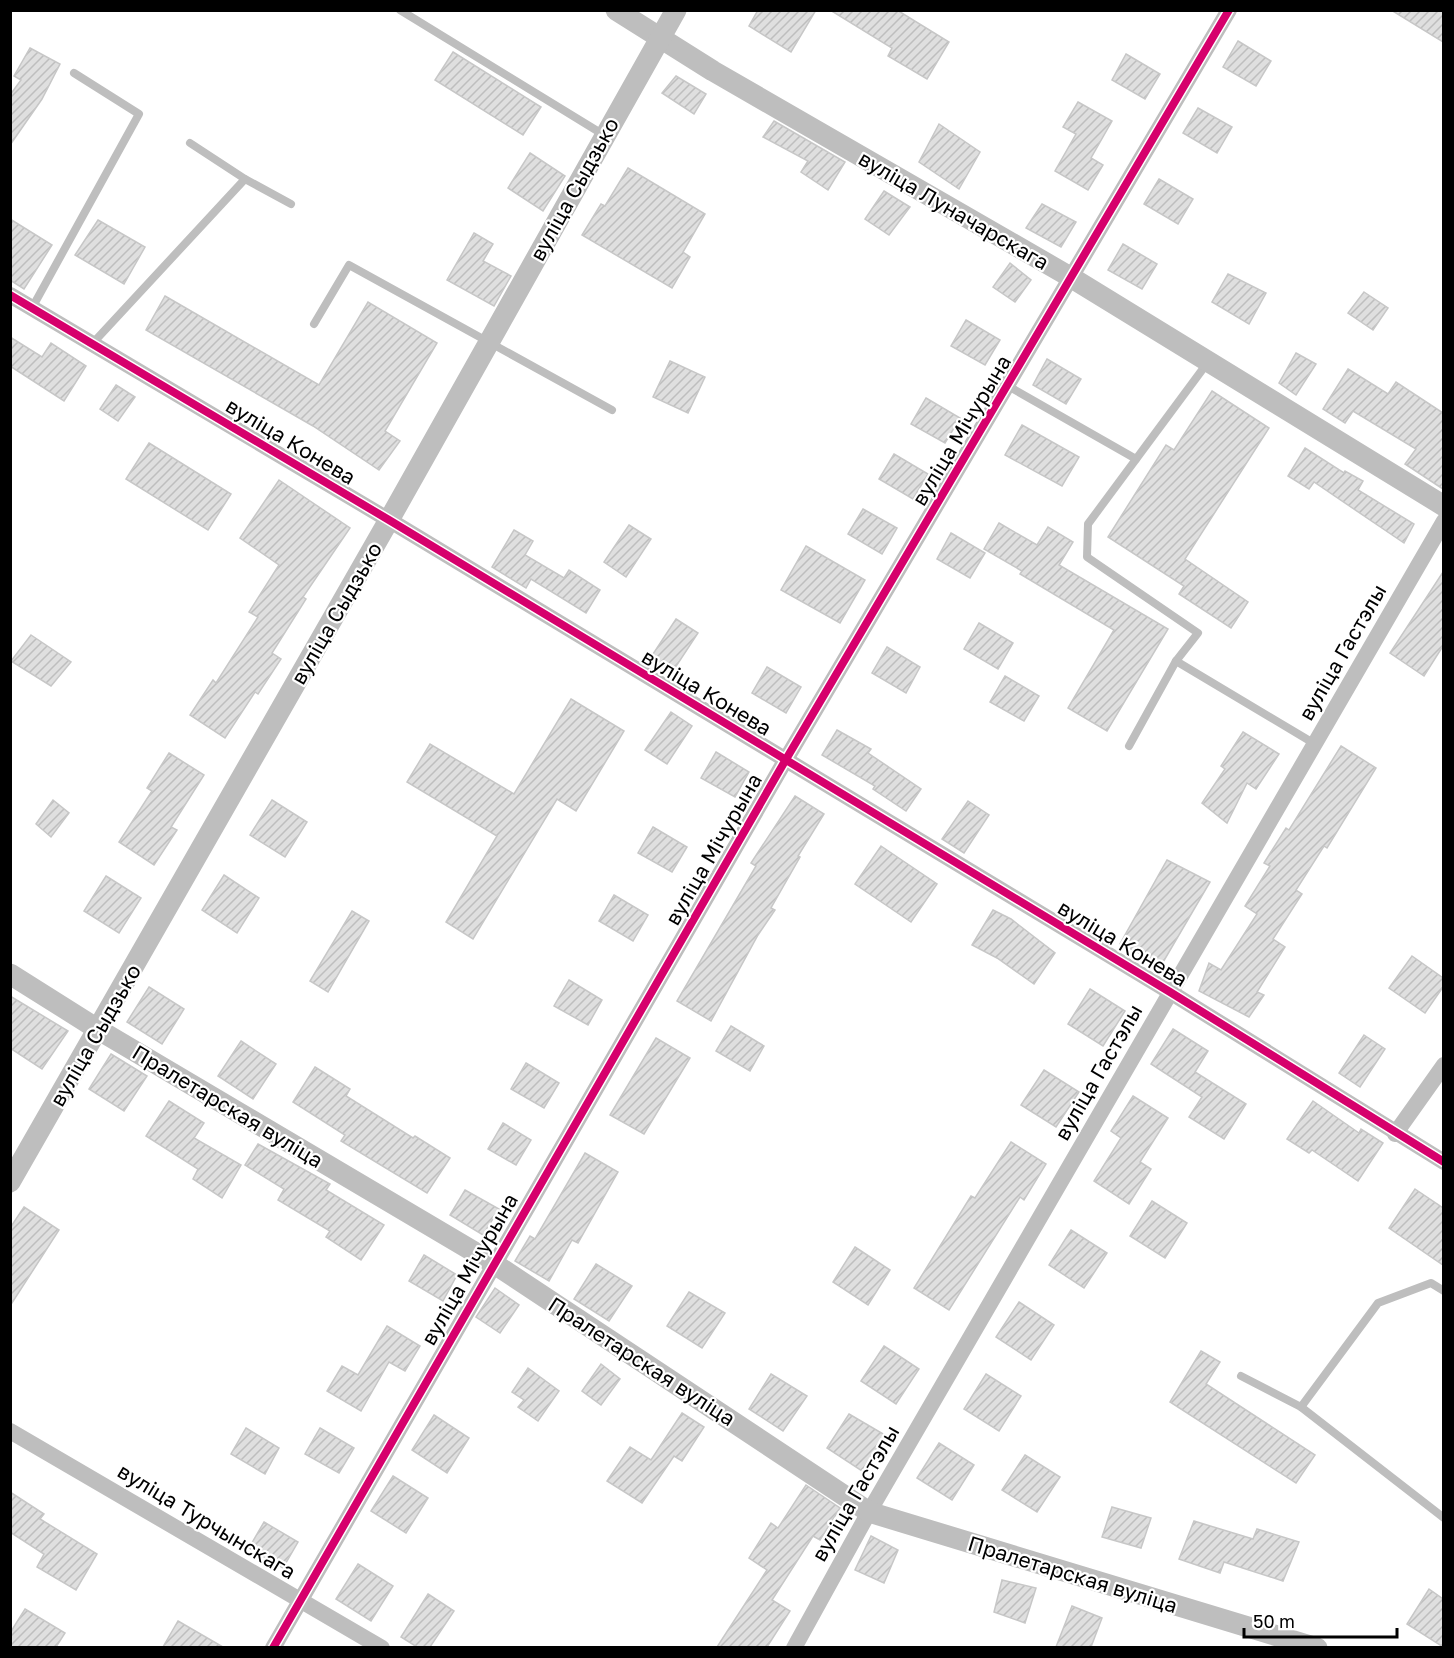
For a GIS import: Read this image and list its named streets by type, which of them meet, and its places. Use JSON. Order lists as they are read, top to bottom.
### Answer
{
  "streets": {
    "street": [
      "вуліца Сыдзько",
      "вуліца Луначарскага",
      "вуліца Мічурына",
      "вуліца Конева",
      "вуліца Гастэлы",
      "Пралетарская вуліца",
      "вуліца Турчынскага"
    ]
  },
  "crossings": [
    ["вуліца Сыдзько", "вуліца Луначарскага"],
    ["вуліца Сыдзько", "вуліца Конева"],
    ["вуліца Сыдзько", "Пралетарская вуліца"],
    ["вуліца Луначарскага", "вуліца Мічурына"],
    ["вуліца Мічурына", "вуліца Конева"],
    ["вуліца Мічурына", "Пралетарская вуліца"],
    ["вуліца Мічурына", "вуліца Турчынскага"],
    ["вуліца Конева", "вуліца Гастэлы"],
    ["вуліца Гастэлы", "Пралетарская вуліца"]
  ],
  "scale_bar": "50 m"
}
